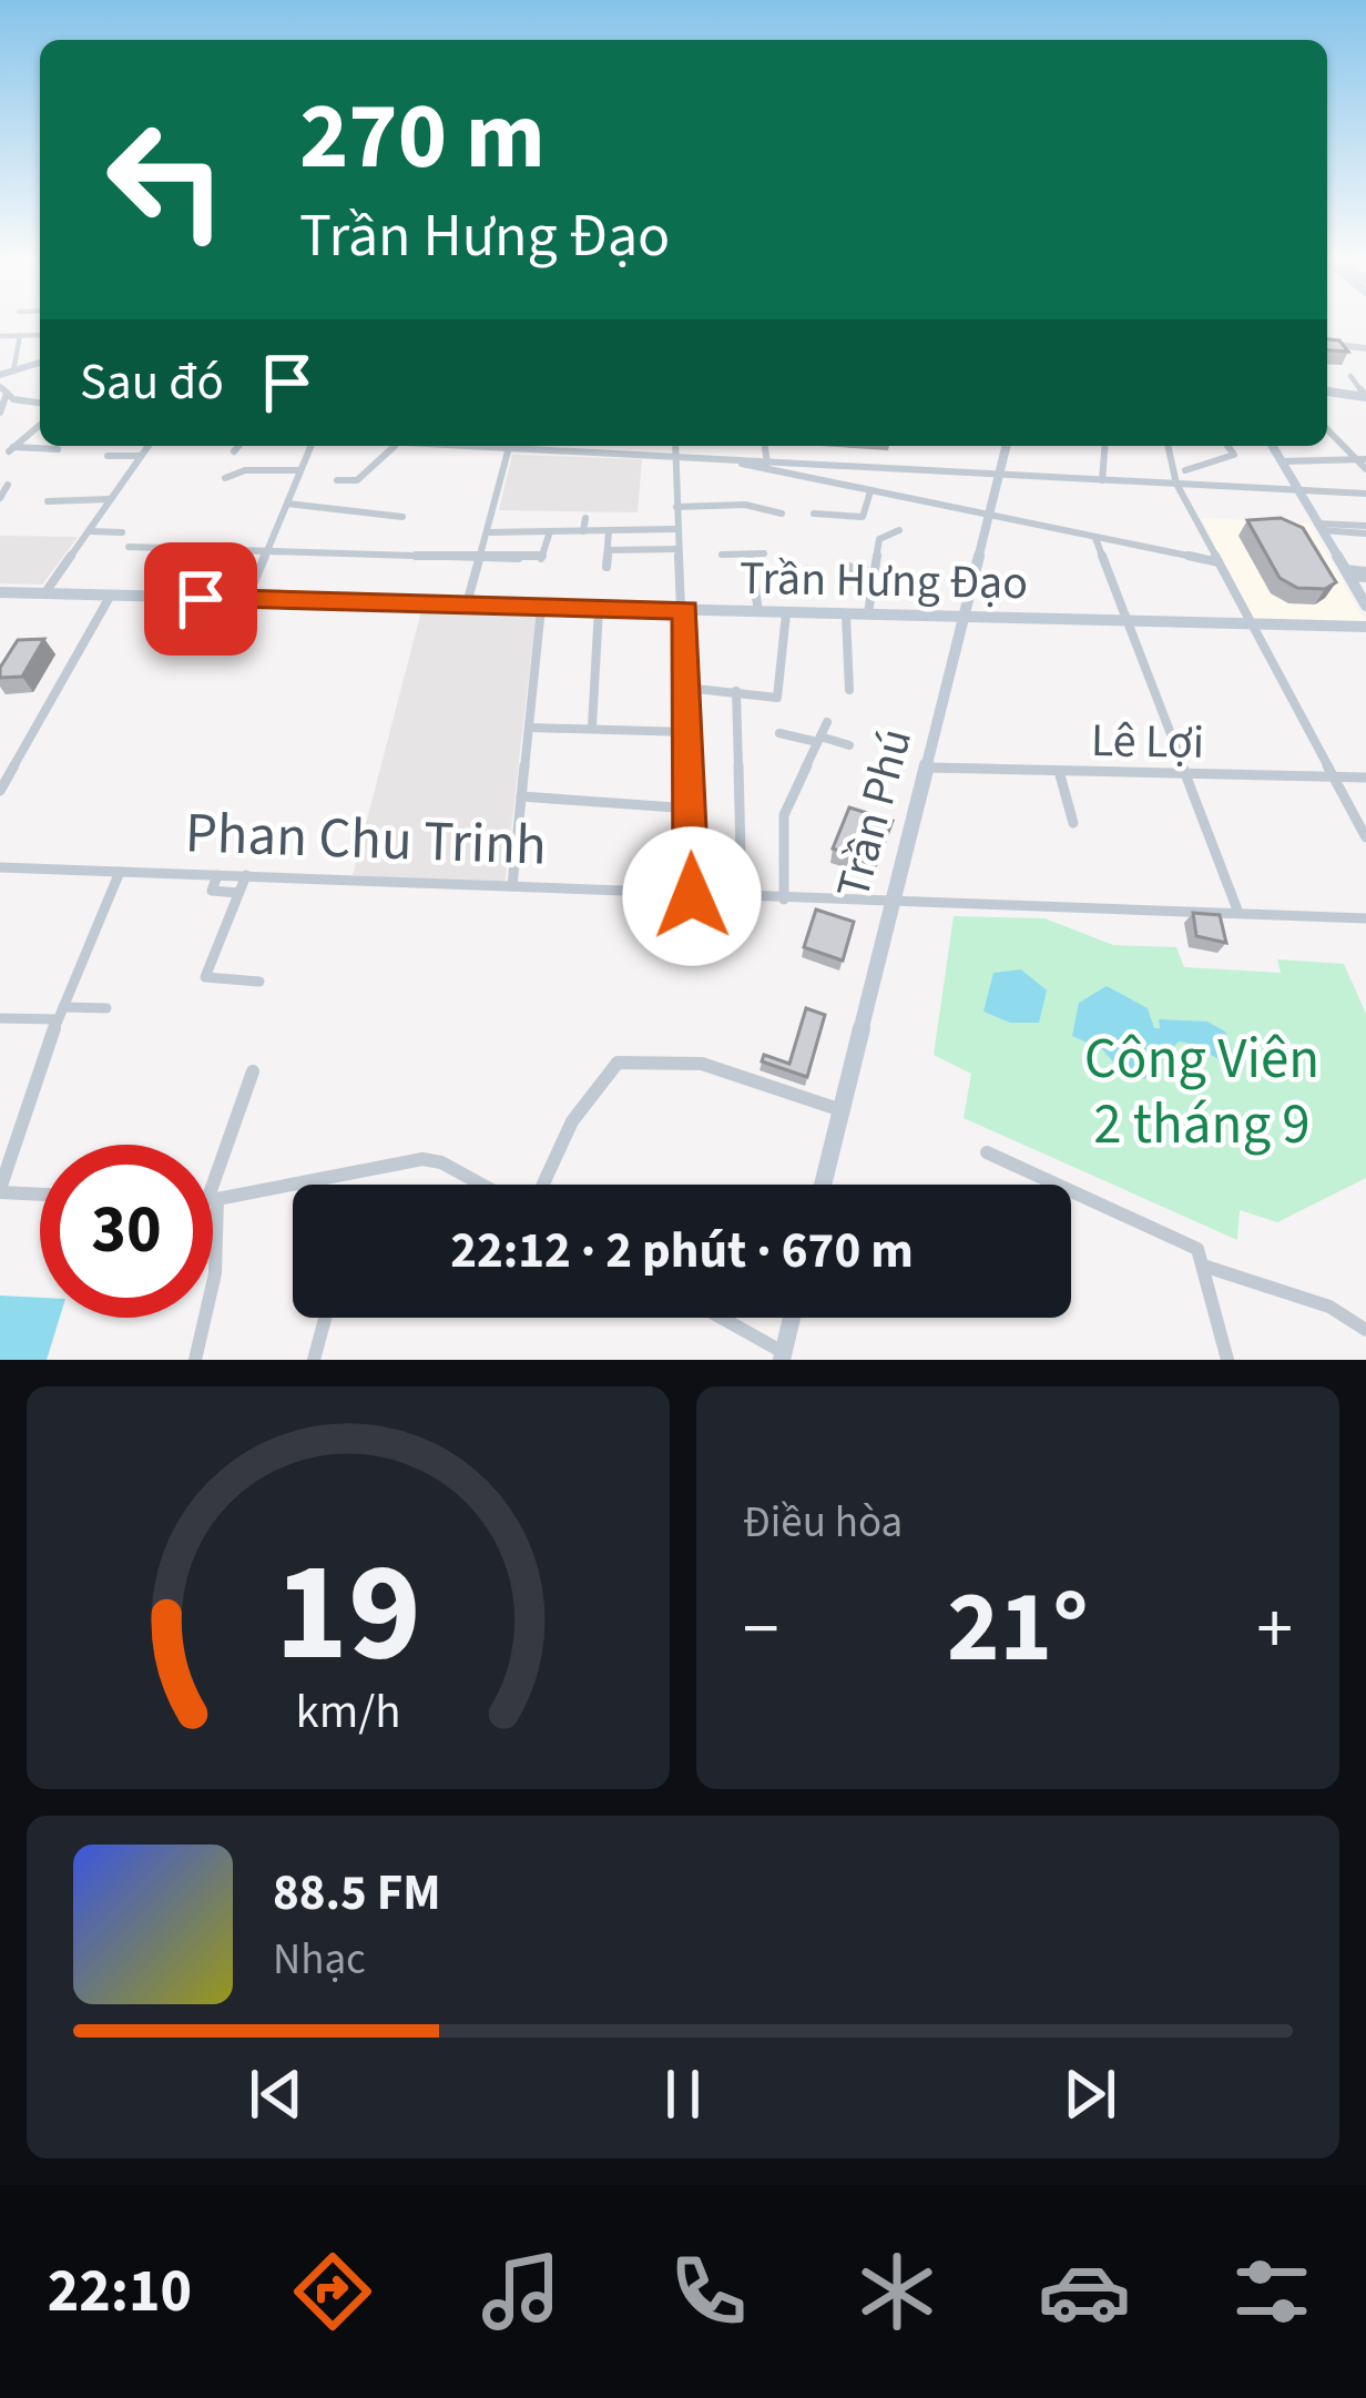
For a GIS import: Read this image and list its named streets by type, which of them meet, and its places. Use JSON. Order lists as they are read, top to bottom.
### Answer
{
  "streets": {
    "street": [
      "Trần Hưng Đạo",
      "Lê Lợi",
      "Trần Phú",
      "Phan Chu Trinh"
    ]
  },
  "crossings": [
    ["Trần Hưng Đạo", "Trần Phú"],
    ["Lê Lợi", "Trần Phú"],
    ["Trần Phú", "Phan Chu Trinh"]
  ],
  "parks": ["Công Viên 2 tháng 9"],
  "page": {
    "turn": ["270 m", "Trần Hưng Đạo"],
    "then": "Sau đó",
    "limit": "30",
    "trip": "22:12 · 2 phút · 670 m",
    "tile": "Điều hòa",
    "heat": ["−", "21°", "+"],
    "song": ["88.5 FM", "Nhạc"],
    "tabs": "22:10",
    "gauge": ["19", "km/h"]
  }
}
